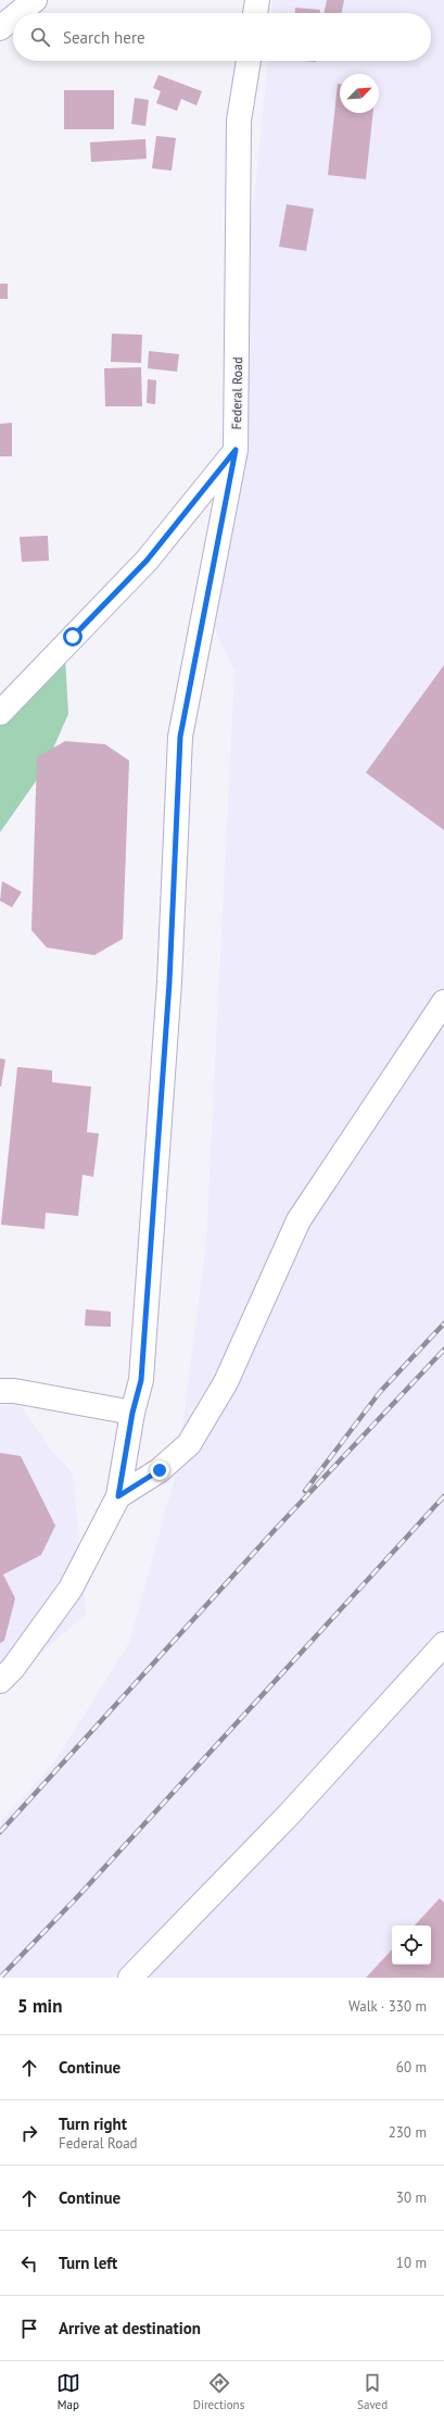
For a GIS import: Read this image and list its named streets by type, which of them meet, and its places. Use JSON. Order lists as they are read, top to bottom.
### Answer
{
  "streets": {
    "street": ["Federal Road"]
  },
  "north": "top right",
  "page": {
    "search": "Search here",
    "heading": ["5 min", "Walk · 330 m"],
    "list": [
      ["Continue", "60 m"],
      ["Turn right", "Federal Road", "230 m"],
      ["Continue", "30 m"],
      ["Turn left", "10 m"],
      "Arrive at destination"
    ],
    "nav": ["Map", "Directions", "Saved"]
  }
}
